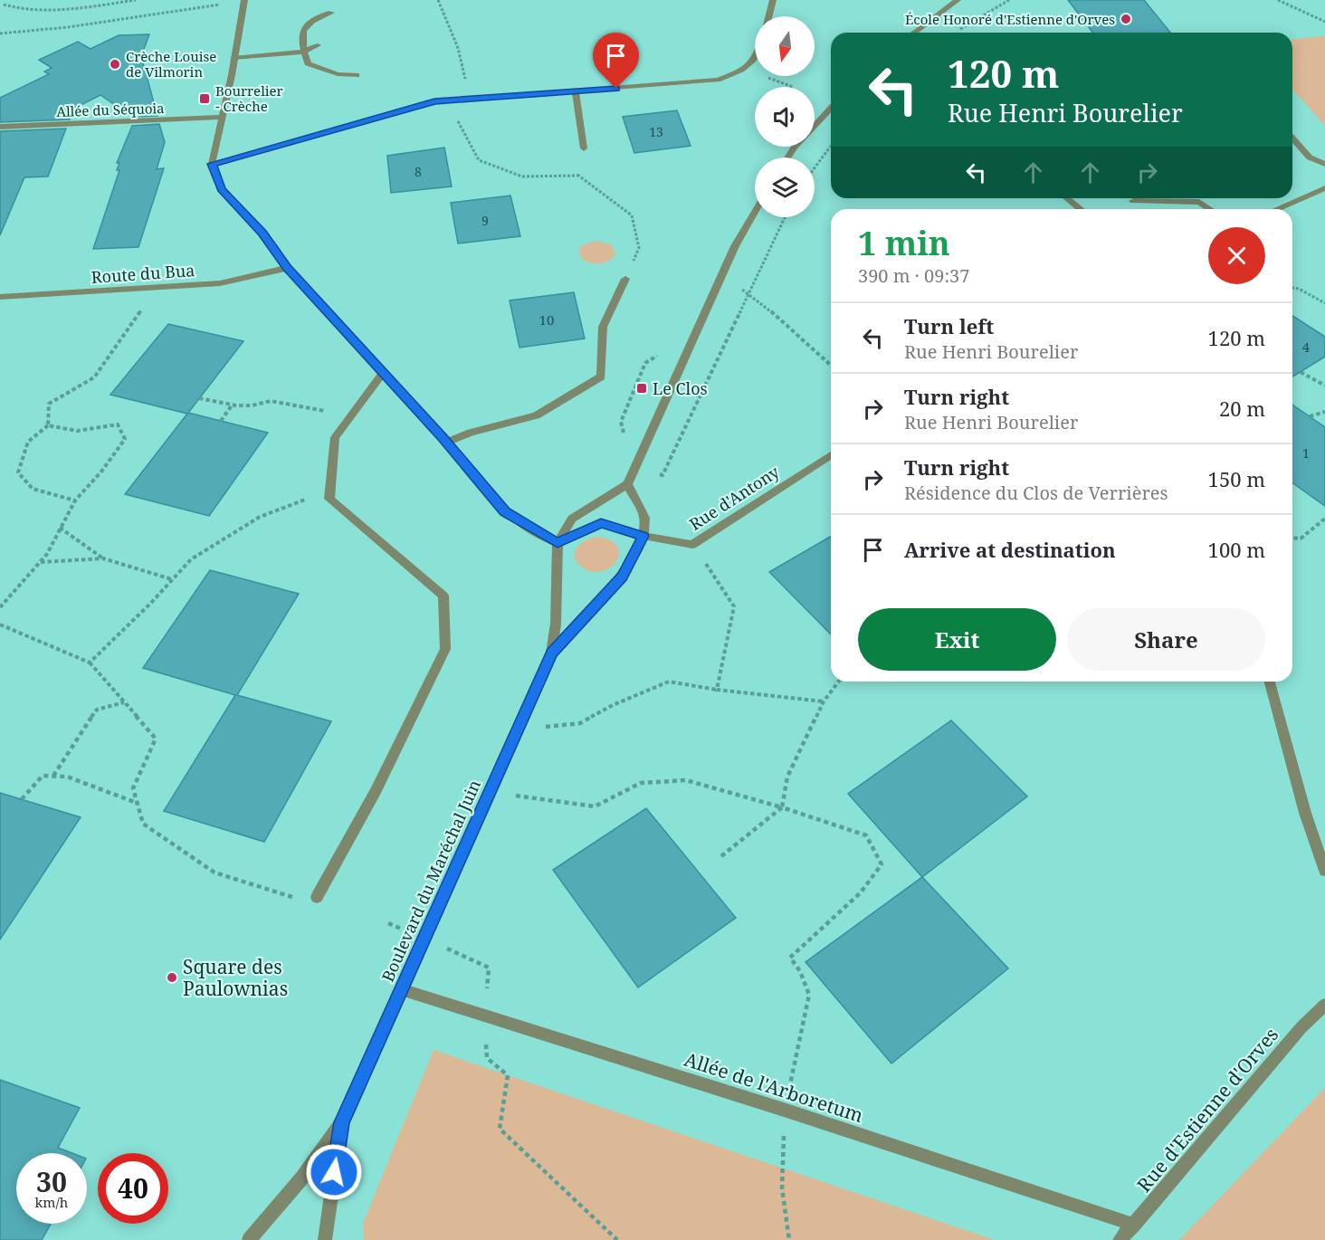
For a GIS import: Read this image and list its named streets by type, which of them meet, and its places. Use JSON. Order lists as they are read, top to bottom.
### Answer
{
  "streets": {
    "street": [
      "Allée du Séquoia",
      "Route du Bua",
      "Rue d'Antony",
      "Boulevard du Maréchal Juin",
      "Allée de l'Arboretum",
      "Rue d'Estienne d'Orves"
    ]
  },
  "crossings": [
    ["Rue d'Antony", "Boulevard du Maréchal Juin"],
    ["Boulevard du Maréchal Juin", "Allée de l'Arboretum"],
    ["Allée de l'Arboretum", "Rue d'Estienne d'Orves"]
  ],
  "places": {
    "other": ["École Honoré d'Estienne d'Orves", "Crèche Louise de Vilmorin", "Square des Paulownias"],
    "transit": ["Bourrelier - Crèche", "Le Clos"]
  },
  "house_numbers": [
    "13",
    "8",
    "9",
    "10",
    "4",
    "1"
  ],
  "north": "bottom",
  "page": {
    "turn": ["120 m", "Rue Henri Bourelier"],
    "heading": ["1 min", "390 m · 09:37"],
    "list": [
      {
        "name": "Turn left",
        "note": "Rue Henri Bourelier",
        "value": "120 m"
      },
      {
        "name": "Turn right",
        "note": "Rue Henri Bourelier",
        "value": "20 m"
      },
      {
        "name": "Turn right",
        "note": "Résidence du Clos de Verrières",
        "value": "150 m"
      },
      {
        "name": "Arrive at destination",
        "value": "100 m"
      }
    ],
    "buttons": ["Exit", "Share"],
    "speed": "30 km/h",
    "limit": "40"
  }
}
